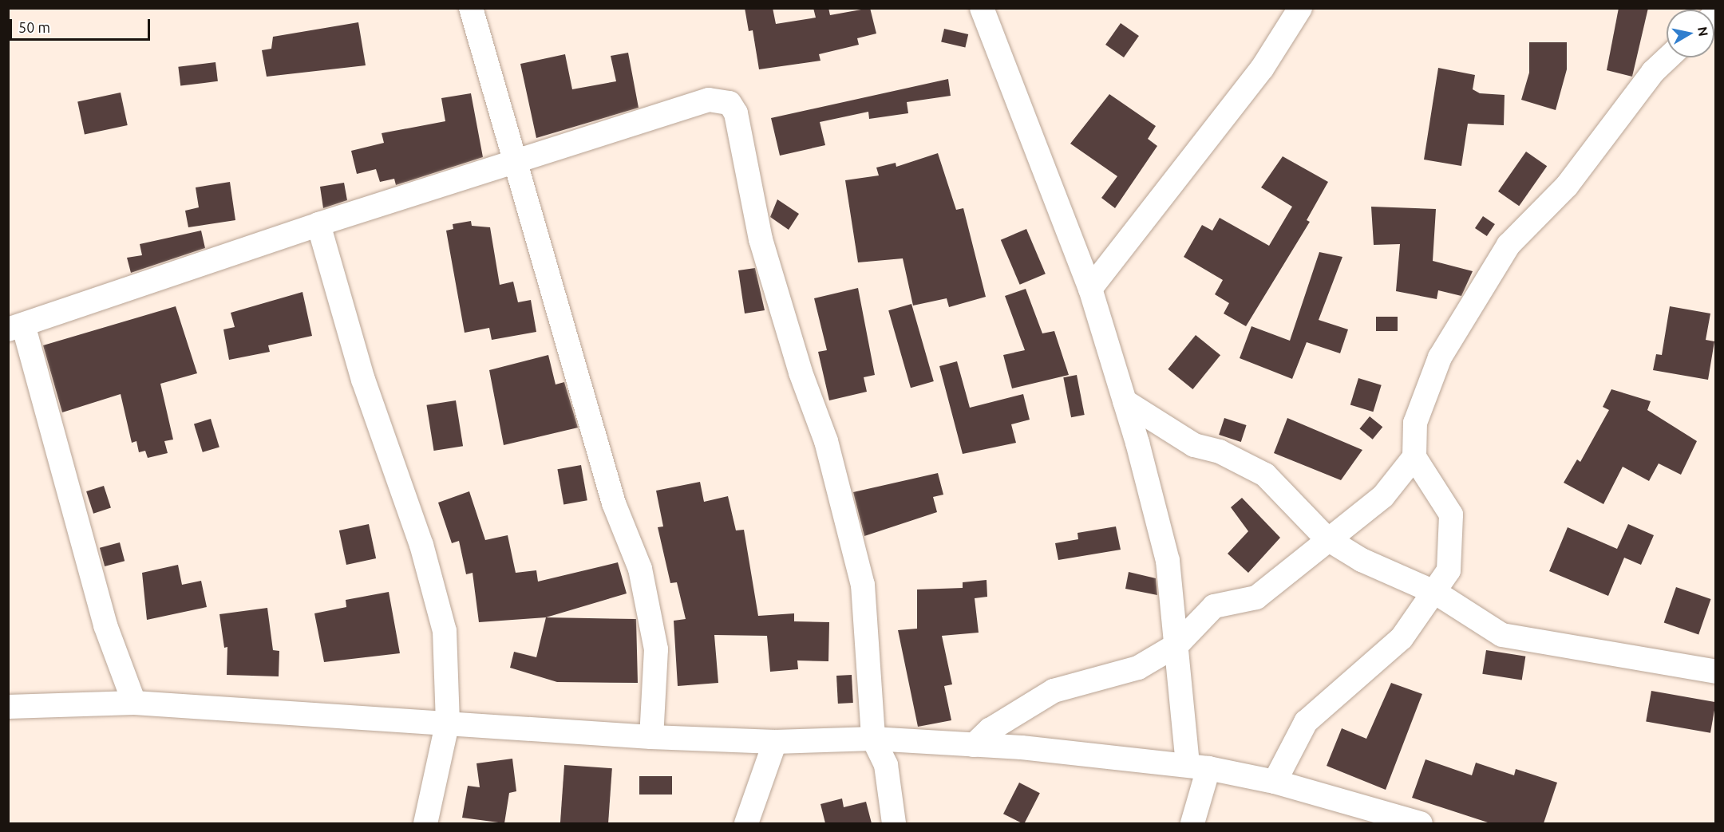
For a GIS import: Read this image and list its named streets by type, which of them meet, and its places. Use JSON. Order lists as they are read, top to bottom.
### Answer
{
  "scale_bar": "50 m",
  "north": "right"
}
